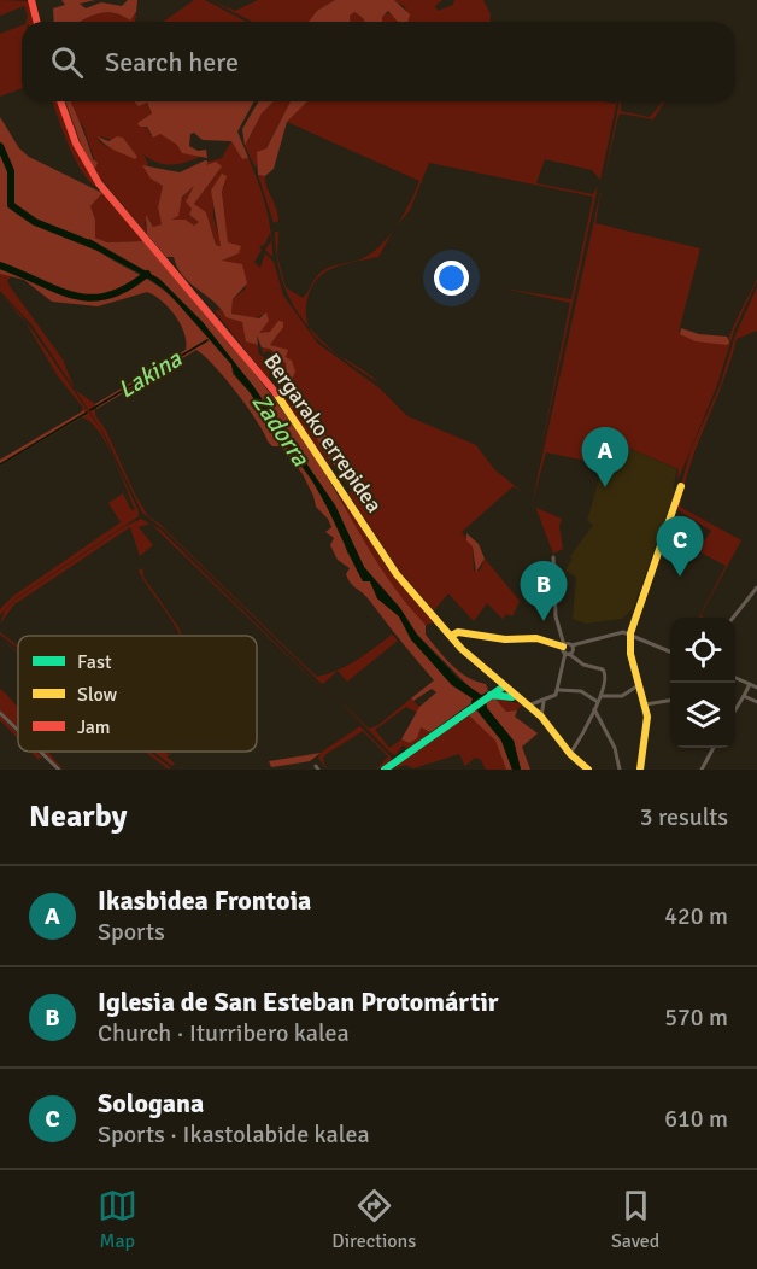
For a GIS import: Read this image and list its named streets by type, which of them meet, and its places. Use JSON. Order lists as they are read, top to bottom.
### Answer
{
  "streets": {
    "street": ["Bergarako errepidea"]
  },
  "water": ["Lakina", "Zadorra"],
  "legend": ["Fast", "Slow", "Jam"],
  "page": {
    "search": "Search here",
    "pins": ["A", "C", "B"],
    "heading": ["Nearby", "3 results"],
    "list": [
      {
        "mark": "A",
        "name": "Ikasbidea Frontoia",
        "note": "Sports",
        "value": "420 m"
      },
      {
        "mark": "B",
        "name": "Iglesia de San Esteban Protomártir",
        "note": "Church · Iturribero kalea",
        "value": "570 m"
      },
      {
        "mark": "C",
        "name": "Sologana",
        "note": "Sports · Ikastolabide kalea",
        "value": "610 m"
      }
    ],
    "nav": ["Map", "Directions", "Saved"]
  }
}
